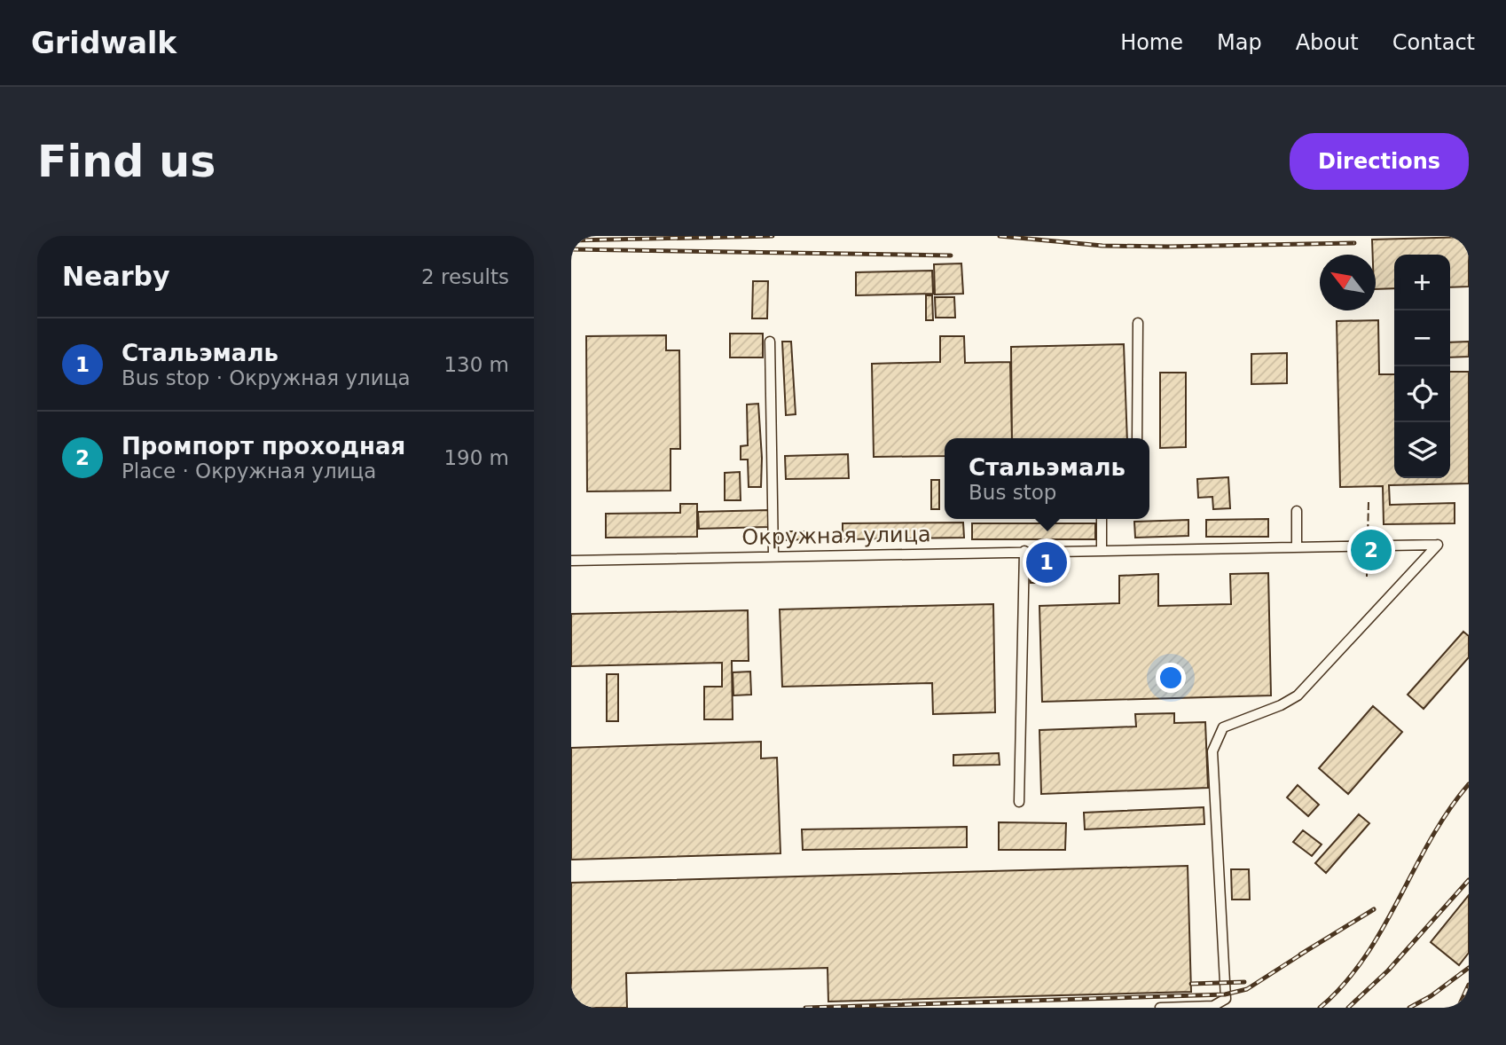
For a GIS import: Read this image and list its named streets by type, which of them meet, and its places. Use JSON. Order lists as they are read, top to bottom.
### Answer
{
  "streets": {
    "street": ["Окружная улица"]
  },
  "north": "top left",
  "page": {
    "header": "Gridwalk",
    "nav": [
      "Home",
      "Map",
      "About",
      "Contact"
    ],
    "buttons": "Directions",
    "title": "Find us",
    "heading": ["Nearby", "2 results"],
    "map_buttons": ["+", "−"],
    "list": [
      {
        "mark": "1",
        "name": "Стальэмаль",
        "note": "Bus stop · Окружная улица",
        "value": "130 m"
      },
      {
        "mark": "2",
        "name": "Промпорт проходная",
        "note": "Place · Окружная улица",
        "value": "190 m"
      }
    ],
    "popup": ["Стальэмаль", "Bus stop"],
    "pins": ["2", "1"]
  }
}
